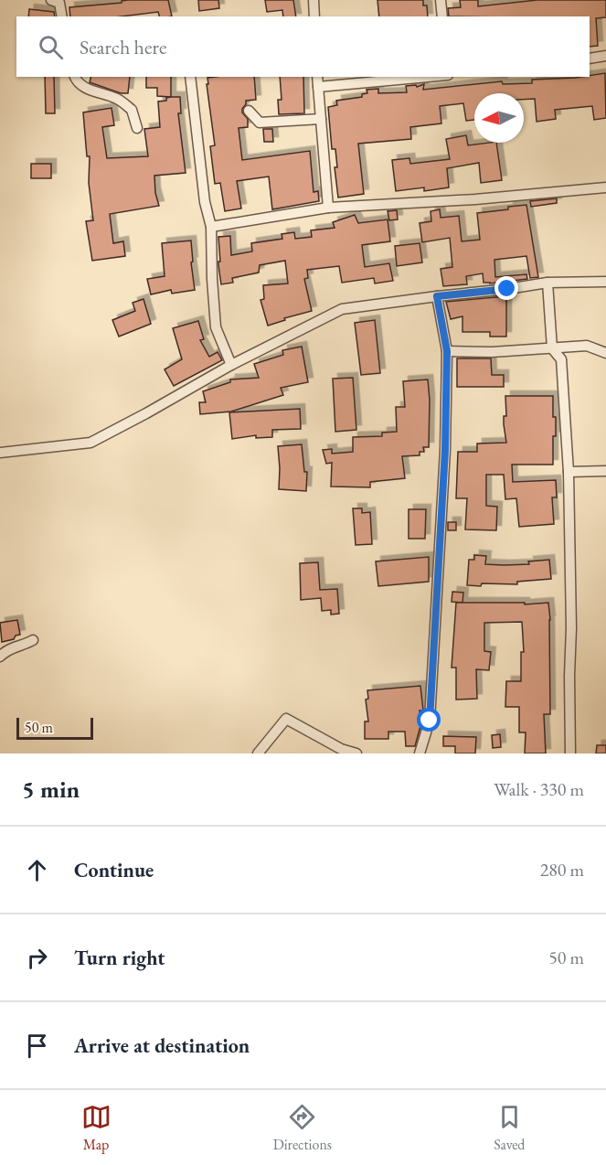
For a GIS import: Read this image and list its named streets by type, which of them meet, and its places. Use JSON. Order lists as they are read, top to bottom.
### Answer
{
  "scale_bar": "50 m",
  "north": "left",
  "page": {
    "search": "Search here",
    "scale": "50 m",
    "heading": ["5 min", "Walk · 330 m"],
    "list": [
      ["Continue", "280 m"],
      ["Turn right", "50 m"],
      "Arrive at destination"
    ],
    "nav": ["Map", "Directions", "Saved"]
  }
}
